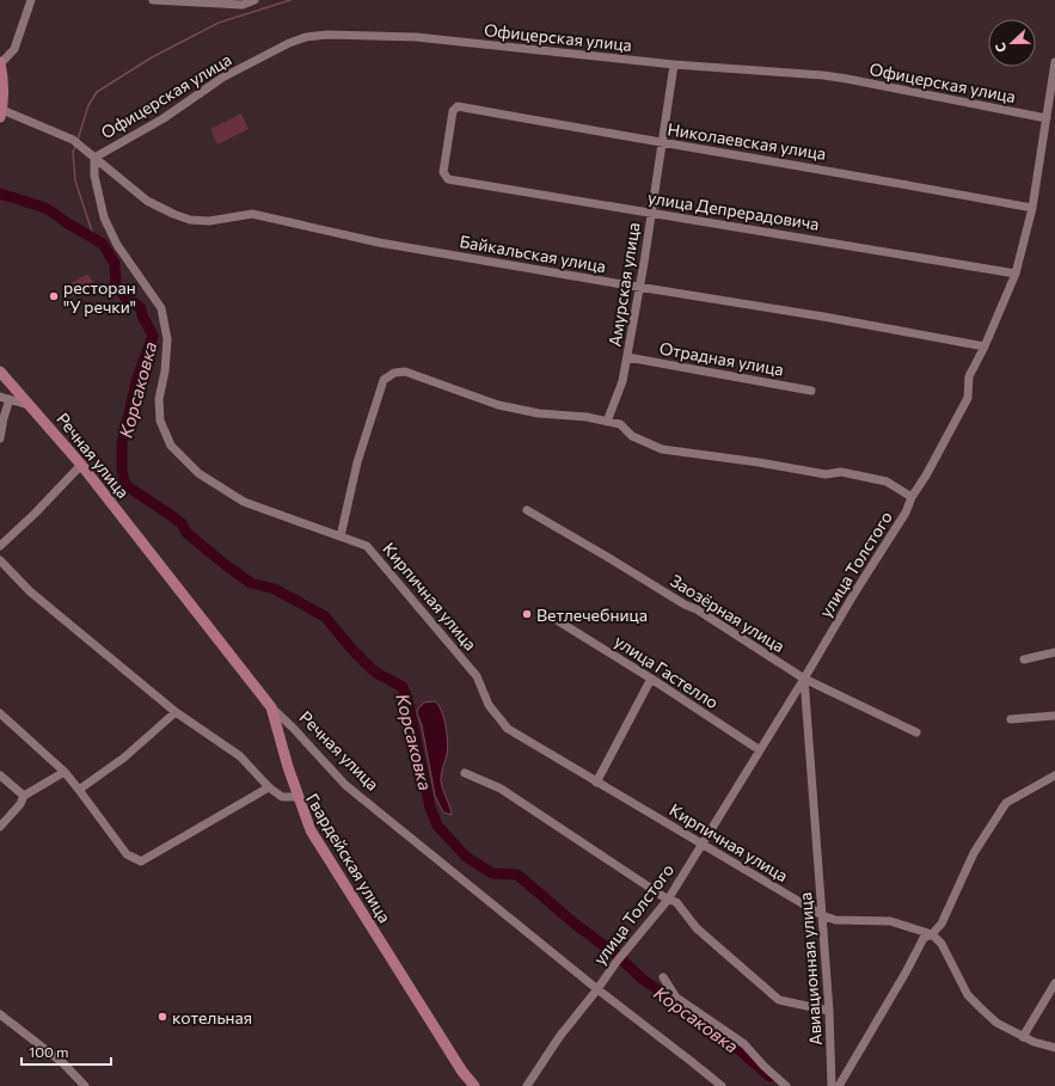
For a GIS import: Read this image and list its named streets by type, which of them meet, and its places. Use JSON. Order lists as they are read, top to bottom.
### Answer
{
  "streets": {
    "main road": ["Речная улица", "Гвардейская улица"],
    "street": [
      "Офицерская улица",
      "Николаевская улица",
      "улица Депрерадовича",
      "Байкальская улица",
      "Амурская улица",
      "Отрадная улица",
      "улица Толстого",
      "Кирпичная улица",
      "Заозёрная улица",
      "улица Гастелло",
      "Авиационная улица"
    ]
  },
  "crossings": [
    ["Офицерская улица", "Байкальская улица"],
    ["Офицерская улица", "Амурская улица"],
    ["Офицерская улица", "улица Толстого"],
    ["Офицерская улица", "Кирпичная улица"],
    ["Николаевская улица", "улица Депрерадовича"],
    ["Николаевская улица", "Амурская улица"],
    ["Николаевская улица", "улица Толстого"],
    ["улица Депрерадовича", "Амурская улица"],
    ["улица Депрерадовича", "улица Толстого"],
    ["Байкальская улица", "Амурская улица"],
    ["Байкальская улица", "улица Толстого"],
    ["Байкальская улица", "Кирпичная улица"],
    ["Амурская улица", "Отрадная улица"],
    ["Речная улица", "улица Толстого"],
    ["улица Толстого", "Кирпичная улица"],
    ["улица Толстого", "Заозёрная улица"],
    ["улица Толстого", "улица Гастелло"],
    ["улица Толстого", "Авиационная улица"],
    ["Кирпичная улица", "Авиационная улица"],
    ["Заозёрная улица", "Авиационная улица"]
  ],
  "water": ["Корсаковка"],
  "places": ["ресторан \"У речки\"", "Ветлечебница", "котельная"],
  "scale_bar": "100 m",
  "north": "left"
}
